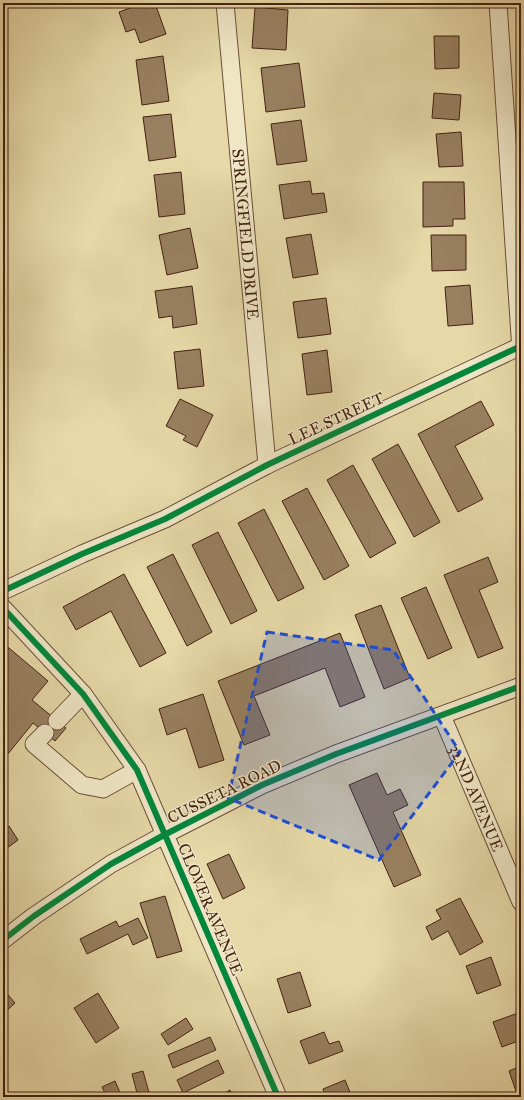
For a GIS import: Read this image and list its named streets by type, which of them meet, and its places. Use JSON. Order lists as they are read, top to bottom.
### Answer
{
  "streets": {
    "street": [
      "SPRINGFIELD DRIVE",
      "LEE STREET",
      "CUSSETA ROAD",
      "32ND AVENUE",
      "CLOVER AVENUE"
    ]
  },
  "crossings": [
    ["SPRINGFIELD DRIVE", "LEE STREET"],
    ["CUSSETA ROAD", "32ND AVENUE"],
    ["CUSSETA ROAD", "CLOVER AVENUE"]
  ]
}
